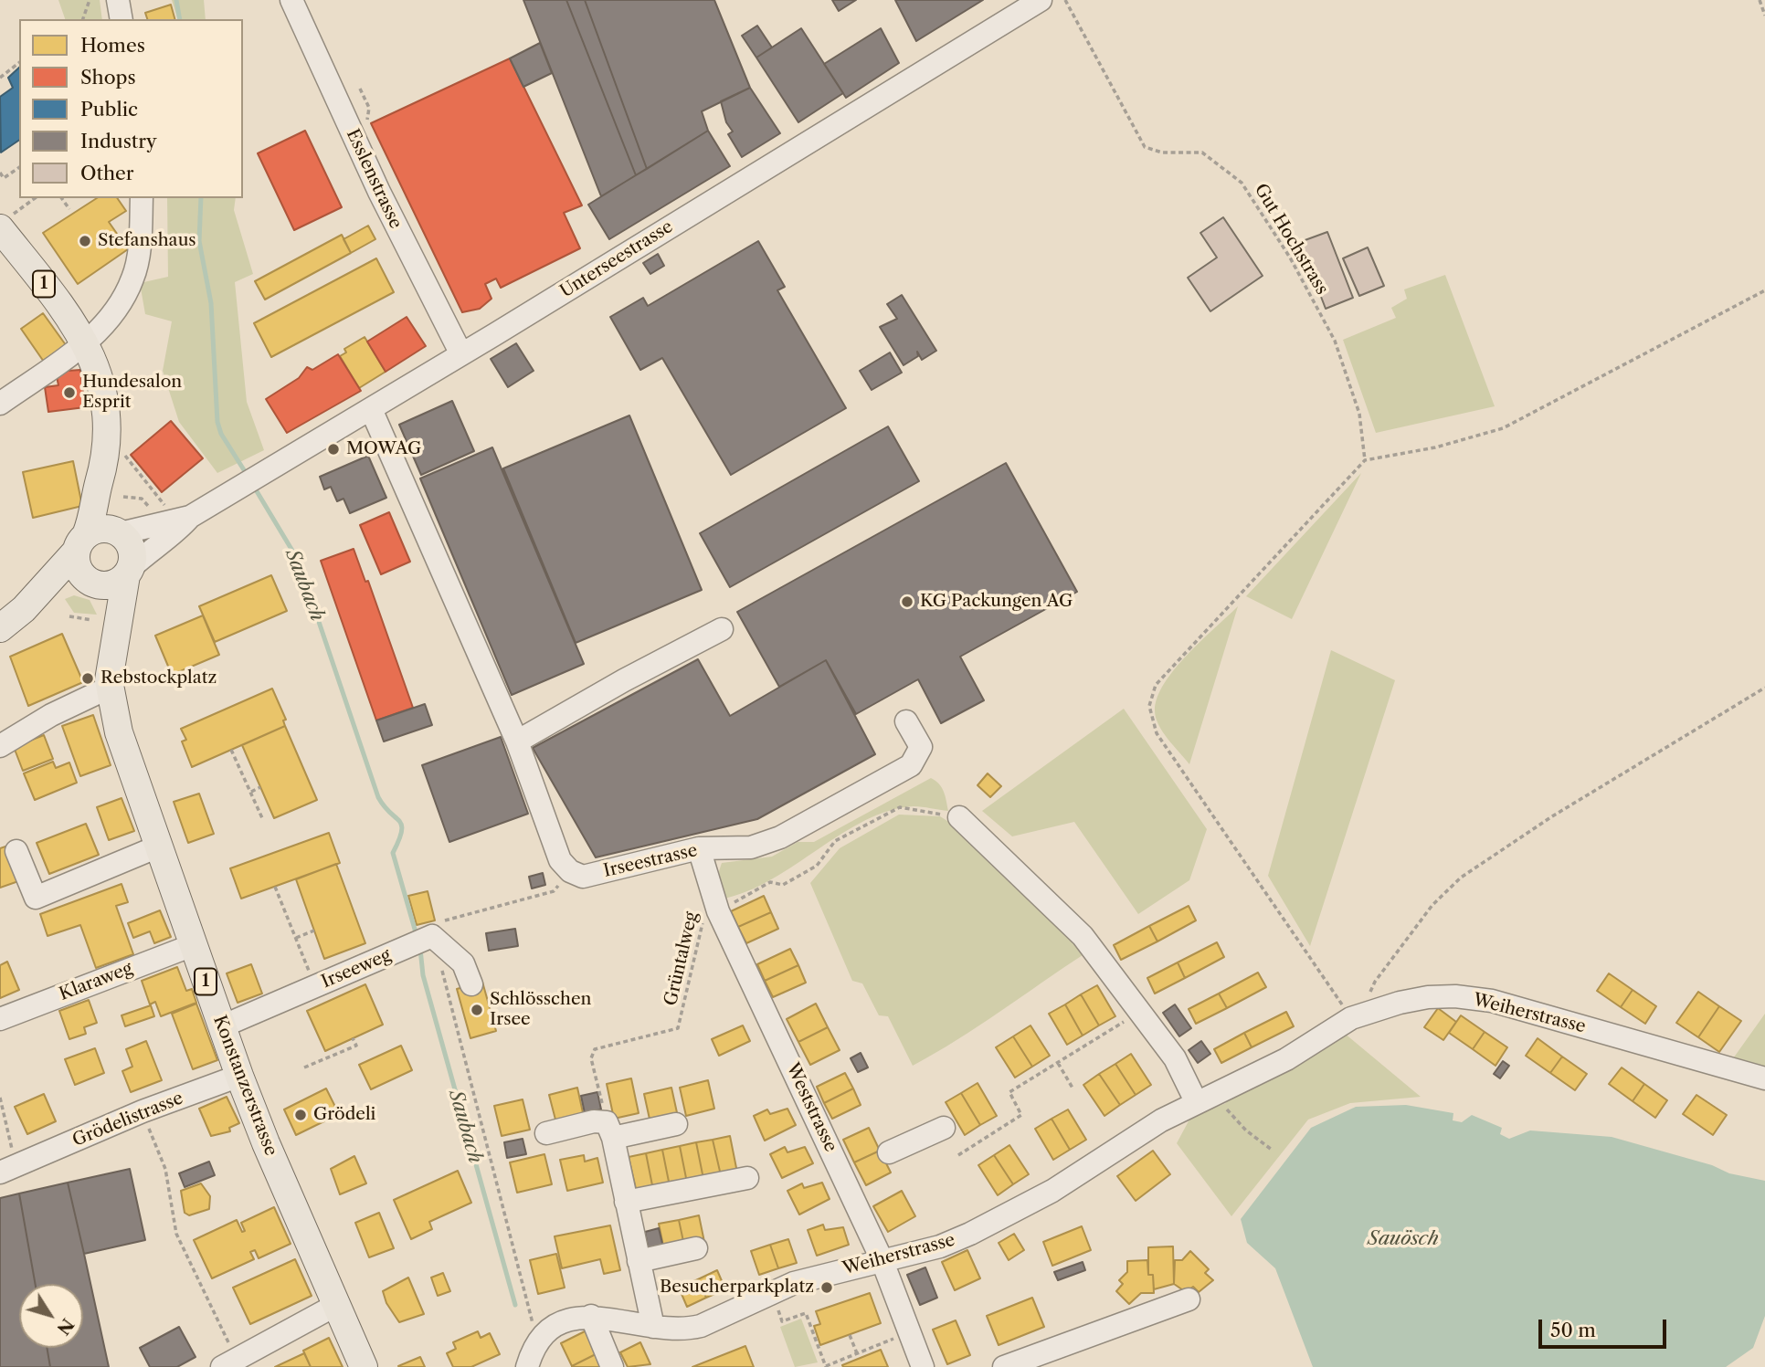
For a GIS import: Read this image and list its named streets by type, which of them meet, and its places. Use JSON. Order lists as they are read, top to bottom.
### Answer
{
  "streets": {
    "main road": ["1", "Konstanzerstrasse"],
    "street": [
      "Esslenstrasse",
      "Unterseestrasse",
      "Irseestrasse",
      "Irseeweg",
      "Klaraweg",
      "Weiherstrasse",
      "Weststrasse",
      "Grödelistrasse"
    ],
    "path": ["Gut Hochstrass", "Grüntalweg"]
  },
  "crossings": [
    ["Esslenstrasse", "Unterseestrasse"],
    ["Unterseestrasse", "1"],
    ["Unterseestrasse", "Konstanzerstrasse"],
    ["1", "Konstanzerstrasse"],
    ["Irseestrasse", "Weststrasse"],
    ["Grüntalweg", "Weststrasse"],
    ["Irseeweg", "Konstanzerstrasse"],
    ["Klaraweg", "Konstanzerstrasse"],
    ["Weiherstrasse", "Weststrasse"],
    ["Konstanzerstrasse", "Grödelistrasse"]
  ],
  "water": ["Saubach", "Sauösch"],
  "places": [
    "Stefanshaus",
    "Hundesalon Esprit",
    "MOWAG",
    "KG Packungen AG",
    "Rebstockplatz",
    "Schlösschen Irsee",
    "Grödeli",
    "Besucherparkplatz"
  ],
  "legend": [
    "Homes",
    "Shops",
    "Public",
    "Industry",
    "Other"
  ],
  "scale_bar": "50 m",
  "north": "bottom right"
}
